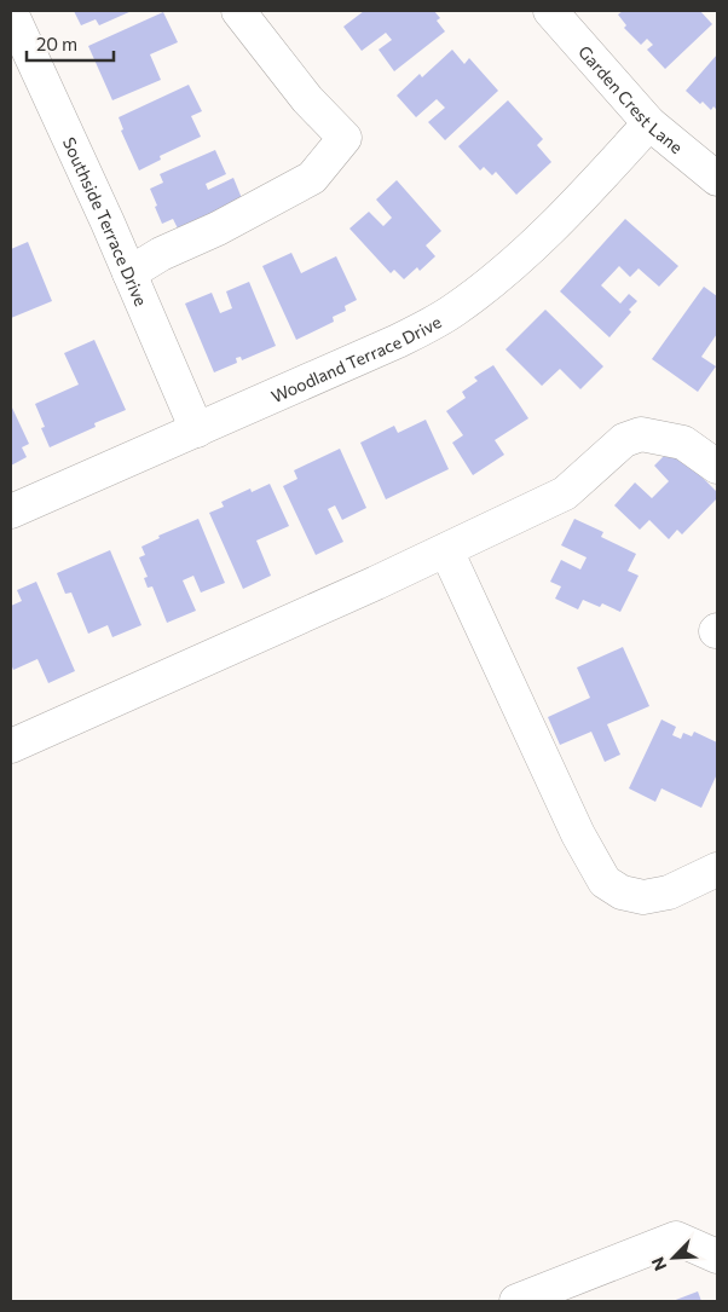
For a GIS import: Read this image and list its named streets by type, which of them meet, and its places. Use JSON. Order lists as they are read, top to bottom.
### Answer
{
  "streets": {
    "street": ["Garden Crest Lane", "Southside Terrace Drive", "Woodland Terrace Drive"]
  },
  "crossings": [
    ["Garden Crest Lane", "Woodland Terrace Drive"],
    ["Southside Terrace Drive", "Woodland Terrace Drive"]
  ],
  "scale_bar": "20 m",
  "north": "bottom left"
}
